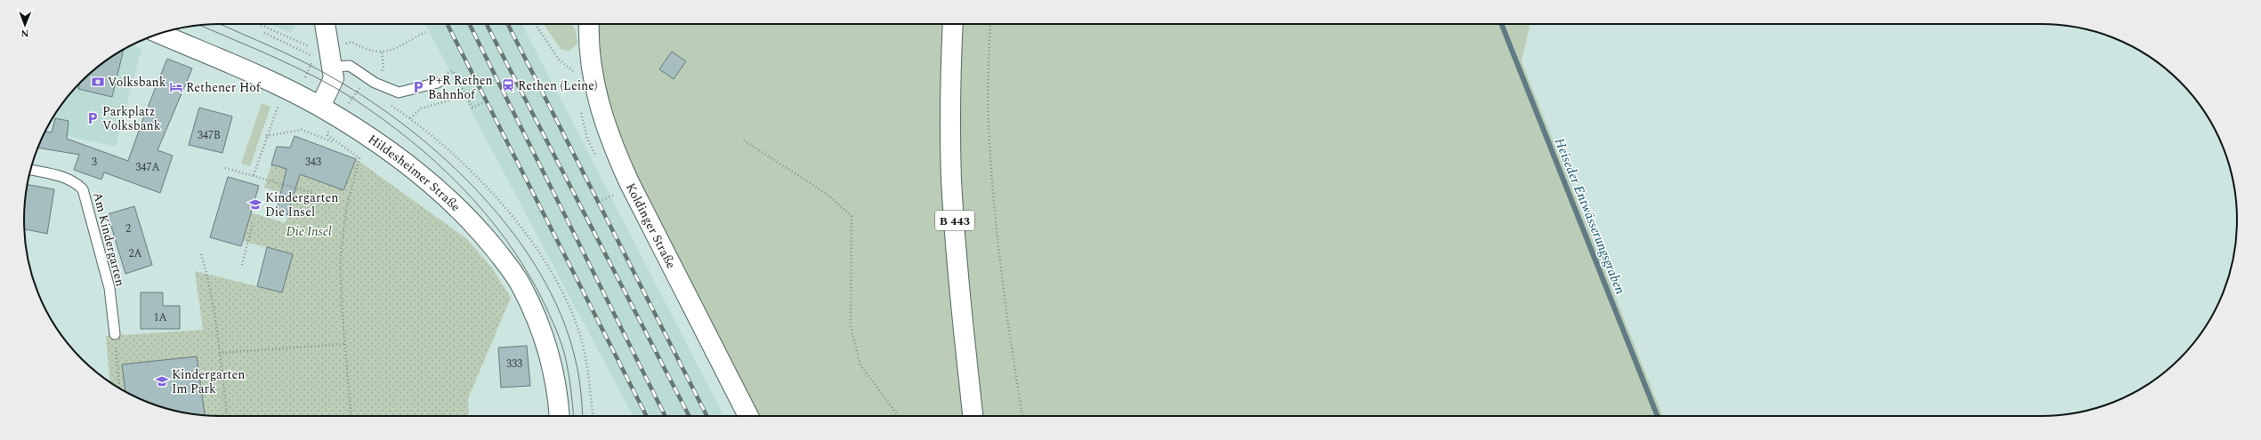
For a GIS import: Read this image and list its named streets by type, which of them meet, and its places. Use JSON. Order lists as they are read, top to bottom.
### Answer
{
  "streets": {
    "street": ["Hildesheimer Straße", "B 443", "Koldinger Straße"],
    "lane": ["Am Kindergarten"]
  },
  "water": ["Heiseder Entwässerungsgraben"],
  "parks": ["Die Insel"],
  "places": {
    "bank": ["Volksbank"],
    "station": ["Rethen (Leine)"],
    "hotel": ["Rethener Hof"],
    "parking": ["P+R Rethen Bahnhof", "Parkplatz Volksbank"],
    "school or university": ["Kindergarten Die Insel", "Kindergarten Im Park"]
  },
  "house_numbers": [
    "347B",
    "3",
    "343",
    "347A",
    "2",
    "2A",
    "1A",
    "333"
  ],
  "north": "bottom"
}
